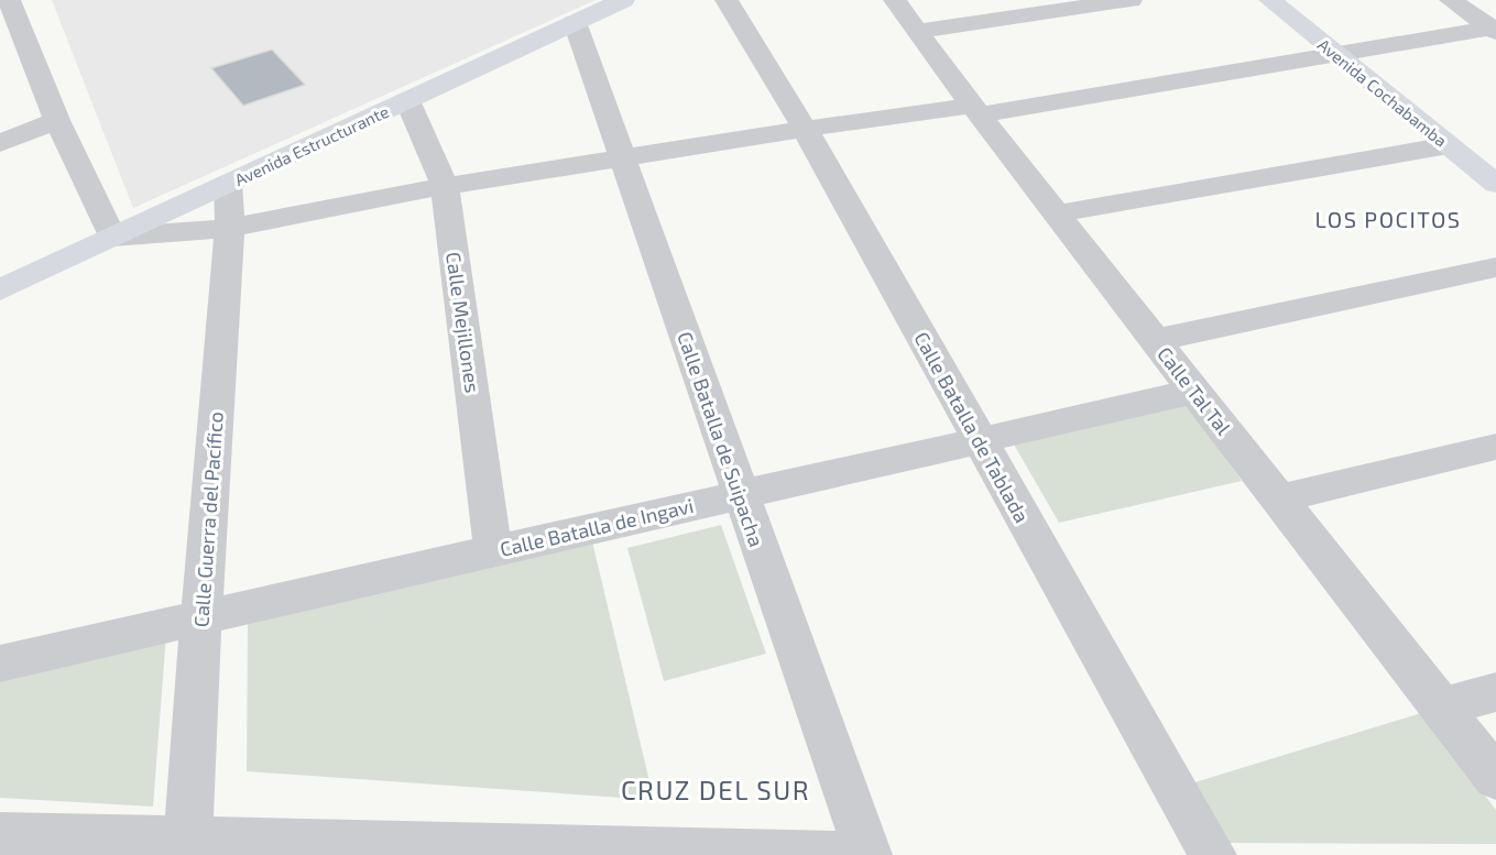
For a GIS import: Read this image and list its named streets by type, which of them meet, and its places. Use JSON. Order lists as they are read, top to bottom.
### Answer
{
  "streets": {
    "street": [
      "Avenida Cochabamba",
      "Avenida Estructurante",
      "Calle Mejillones",
      "Calle Tal Tal",
      "Calle Batalla de Tablada",
      "Calle Batalla de Suipacha",
      "Calle Guerra del Pacífico",
      "Calle Batalla de Ingavi"
    ]
  },
  "crossings": [
    ["Avenida Estructurante", "Calle Mejillones"],
    ["Avenida Estructurante", "Calle Batalla de Suipacha"],
    ["Avenida Estructurante", "Calle Guerra del Pacífico"],
    ["Calle Mejillones", "Calle Batalla de Ingavi"],
    ["Calle Tal Tal", "Calle Batalla de Ingavi"],
    ["Calle Batalla de Tablada", "Calle Batalla de Ingavi"],
    ["Calle Batalla de Suipacha", "Calle Batalla de Ingavi"],
    ["Calle Guerra del Pacífico", "Calle Batalla de Ingavi"]
  ],
  "districts": ["LOS POCITOS", "CRUZ DEL SUR"]
}
